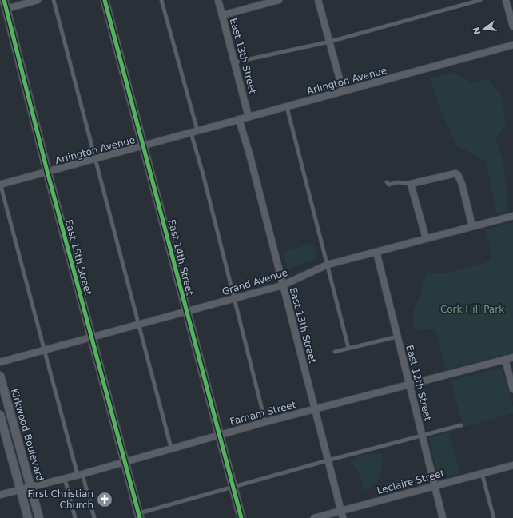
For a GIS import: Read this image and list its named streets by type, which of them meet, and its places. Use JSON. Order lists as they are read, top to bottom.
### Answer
{
  "streets": {
    "street": [
      "East 13th Street",
      "Arlington Avenue",
      "East 15th Street",
      "East 14th Street",
      "Grand Avenue",
      "East 12th Street",
      "Farnam Street",
      "Kirkwood Boulevard",
      "Leclaire Street"
    ]
  },
  "crossings": [
    ["East 13th Street", "Arlington Avenue"],
    ["East 13th Street", "Grand Avenue"],
    ["East 13th Street", "Farnam Street"],
    ["East 13th Street", "Leclaire Street"],
    ["Arlington Avenue", "East 15th Street"],
    ["Arlington Avenue", "East 14th Street"],
    ["East 15th Street", "Grand Avenue"],
    ["East 15th Street", "Farnam Street"],
    ["East 14th Street", "Grand Avenue"],
    ["East 14th Street", "Farnam Street"],
    ["Grand Avenue", "East 12th Street"],
    ["East 12th Street", "Farnam Street"],
    ["East 12th Street", "Leclaire Street"],
    ["Farnam Street", "Kirkwood Boulevard"]
  ],
  "parks": ["Cork Hill Park"],
  "places": {
    "church": ["First Christian Church"]
  },
  "north": "left"
}
